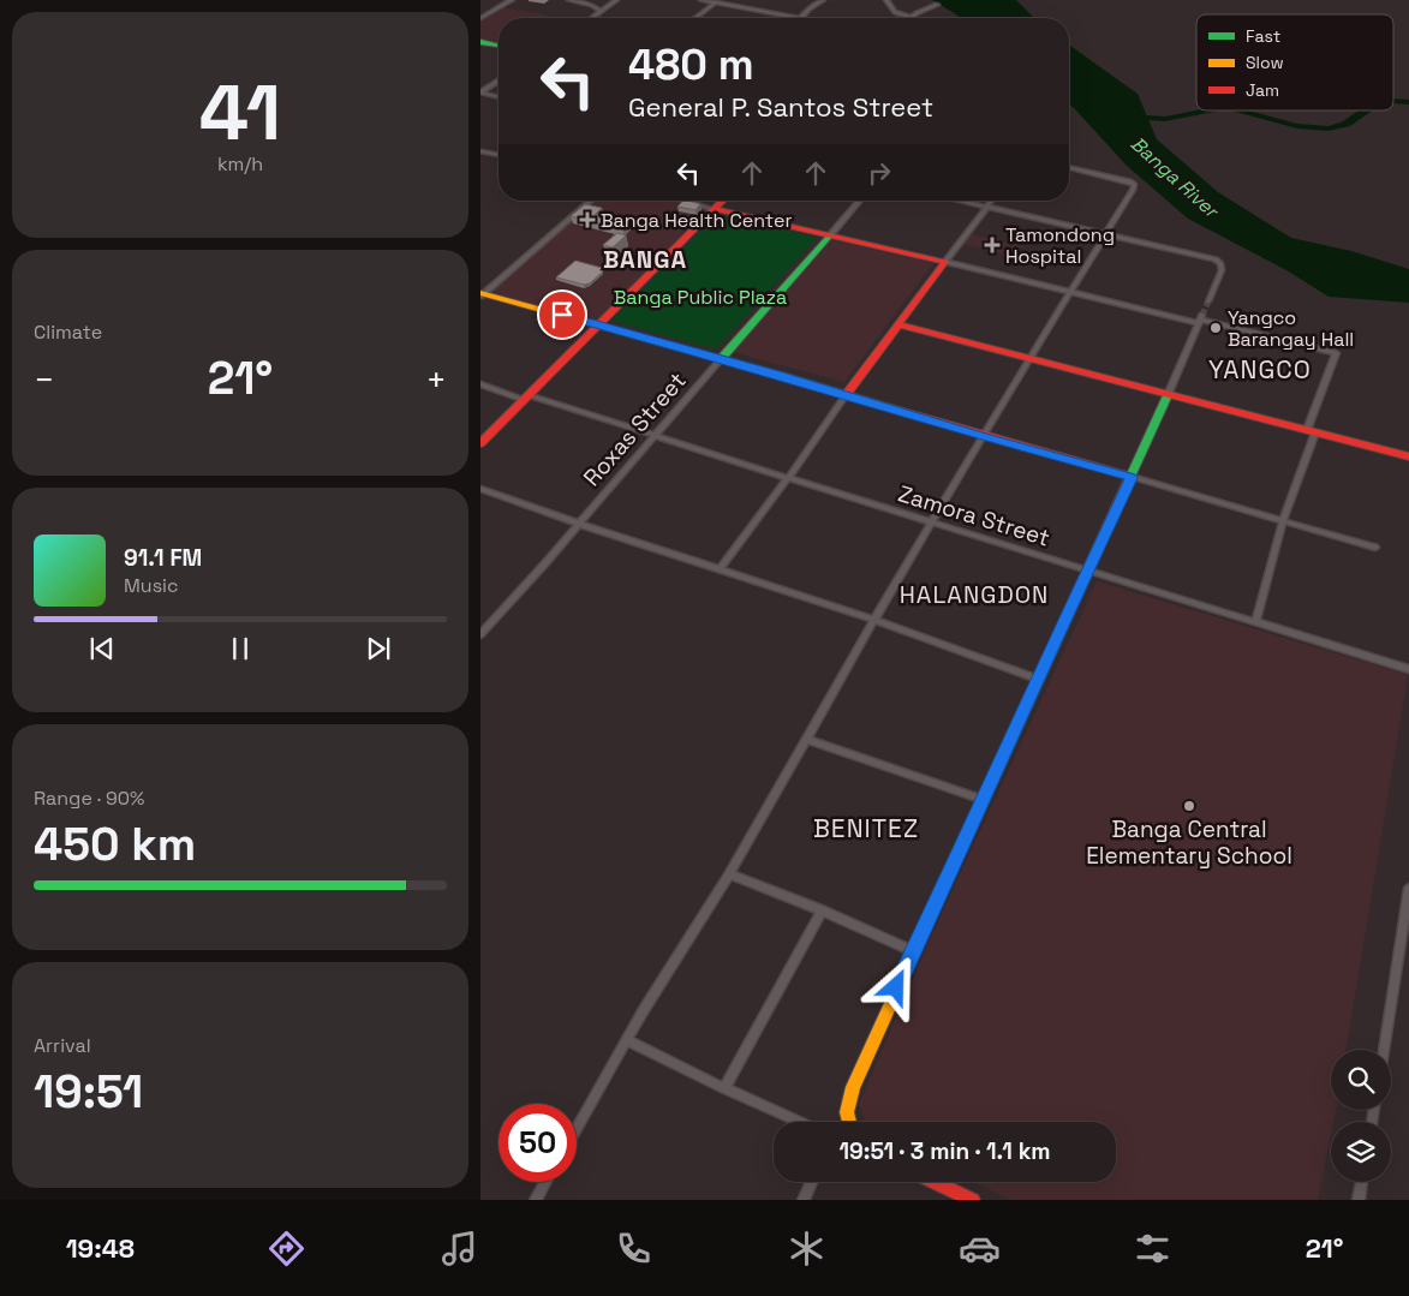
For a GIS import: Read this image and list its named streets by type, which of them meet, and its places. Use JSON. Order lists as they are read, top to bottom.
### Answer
{
  "streets": {
    "main road": ["Roxas Street"],
    "street": ["Zamora Street"]
  },
  "crossings": [
    ["Roxas Street", "Zamora Street"]
  ],
  "districts": [
    "BANGA",
    "YANGCO",
    "HALANGDON",
    "BENITEZ"
  ],
  "water": ["Banga River"],
  "parks": ["Banga Public Plaza"],
  "places": {
    "health": ["Banga Health Center", "Tamondong Hospital"],
    "other": ["Yangco Barangay Hall", "Banga Central Elementary School"]
  },
  "legend": ["Fast", "Slow", "Jam"],
  "page": {
    "tile": [
      ["41", "km/h"],
      "Climate",
      ["Range · 90%", "450 km"],
      ["Arrival", "19:51"]
    ],
    "turn": ["480 m", "General P. Santos Street"],
    "heat": ["−", "21°", "+"],
    "song": ["91.1 FM", "Music"],
    "limit": "50",
    "trip": "19:51 · 3 min · 1.1 km",
    "tabs": ["19:48", "21°"]
  }
}
